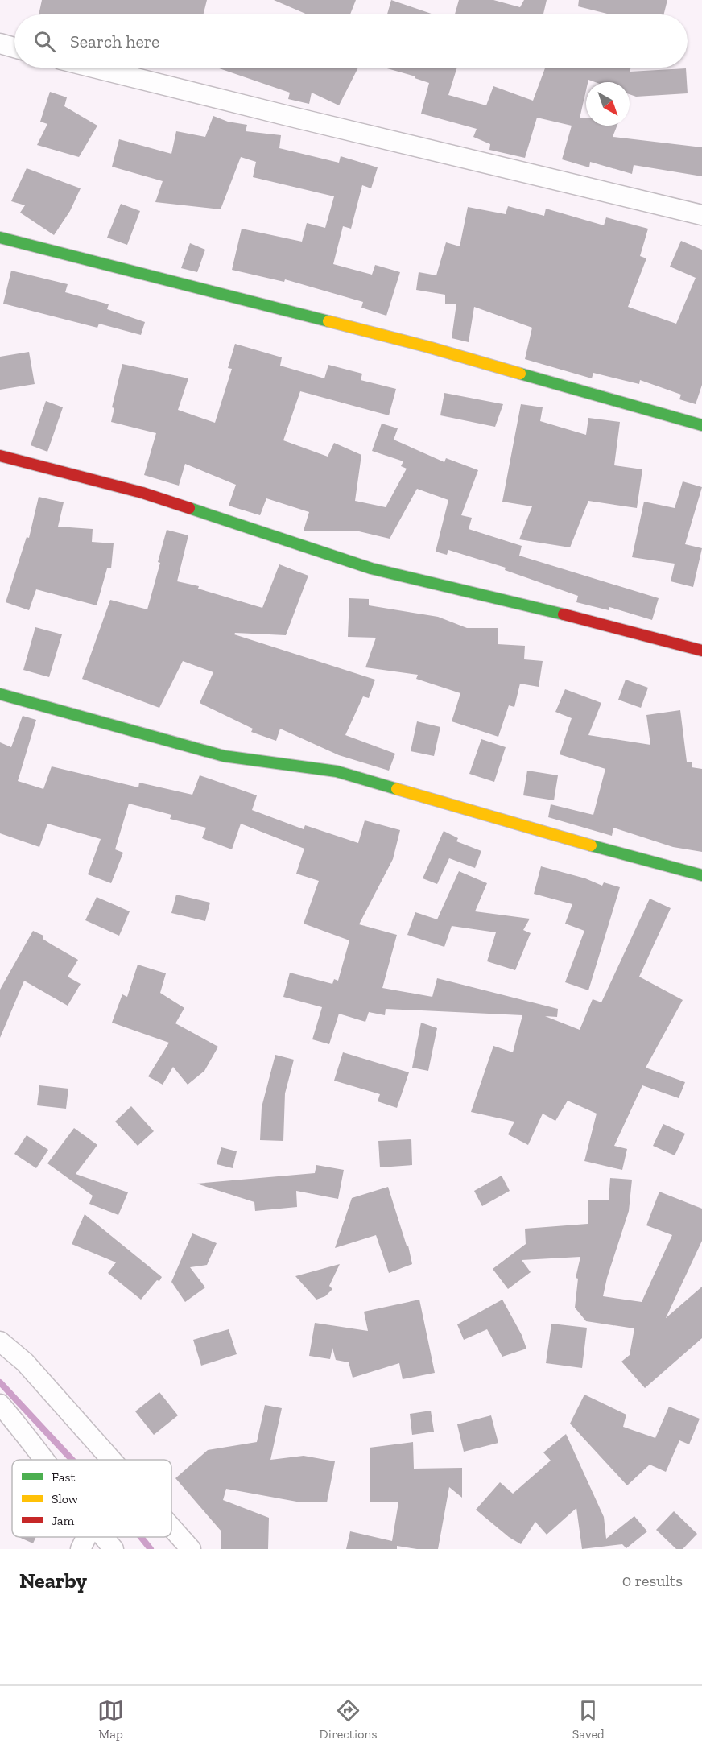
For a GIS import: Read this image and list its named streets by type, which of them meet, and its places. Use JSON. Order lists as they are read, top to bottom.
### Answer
{
  "legend": ["Fast", "Slow", "Jam"],
  "north": "bottom right",
  "page": {
    "search": "Search here",
    "heading": ["Nearby", "0 results"],
    "nav": ["Map", "Directions", "Saved"]
  }
}
